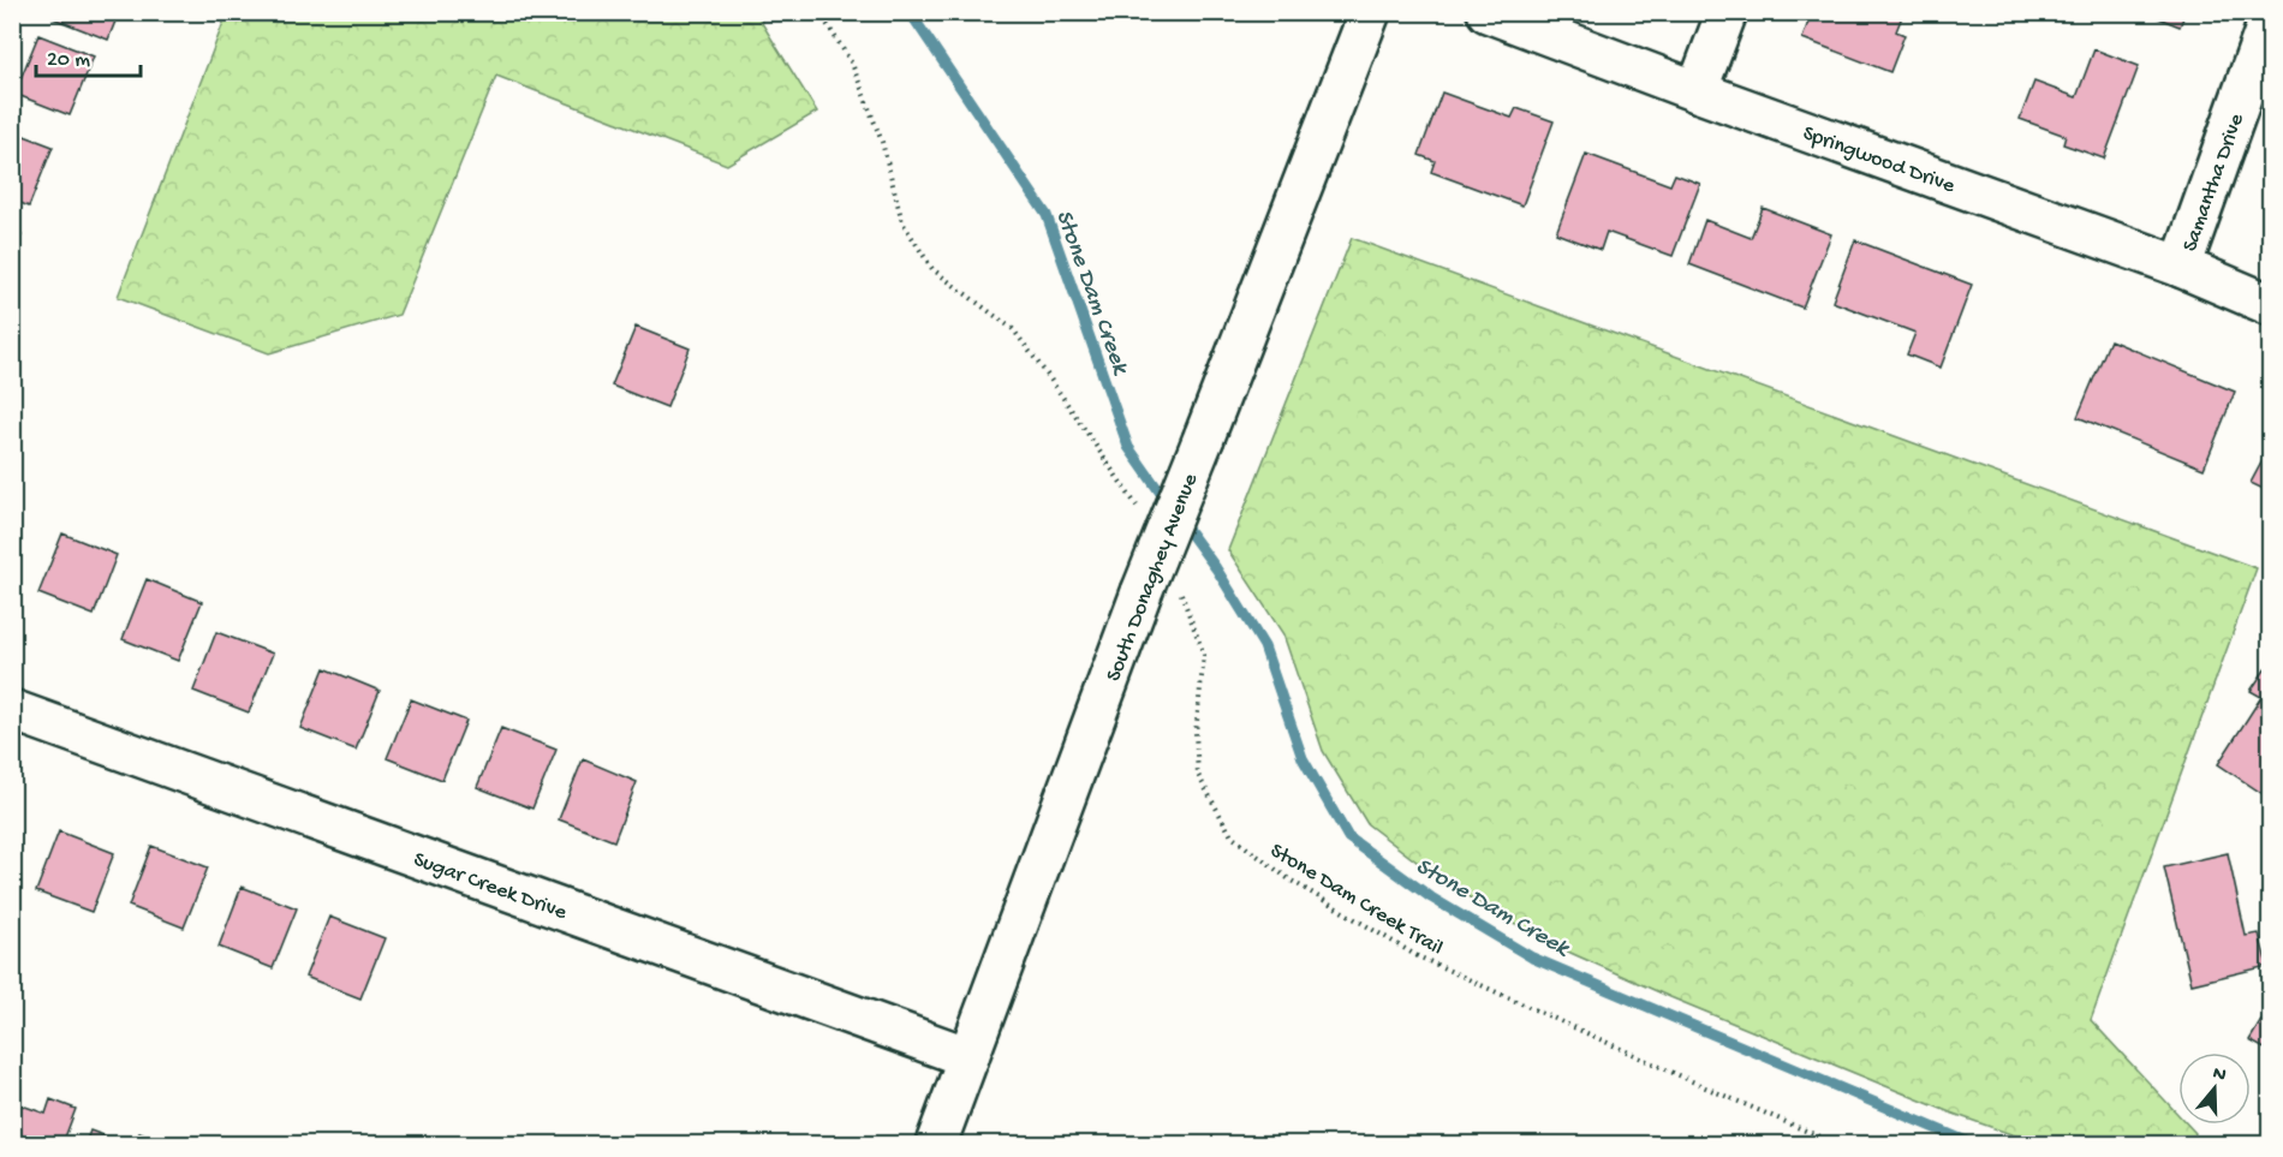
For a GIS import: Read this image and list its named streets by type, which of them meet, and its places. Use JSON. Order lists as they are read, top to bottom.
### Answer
{
  "streets": {
    "street": [
      "Springwood Drive",
      "Samantha Drive",
      "South Donaghey Avenue",
      "Sugar Creek Drive"
    ],
    "path": ["Stone Dam Creek Trail"]
  },
  "crossings": [
    ["Springwood Drive", "Samantha Drive"],
    ["South Donaghey Avenue", "Sugar Creek Drive"]
  ],
  "water": ["Stone Dam Creek"],
  "scale_bar": "20 m",
  "north": "top"
}
